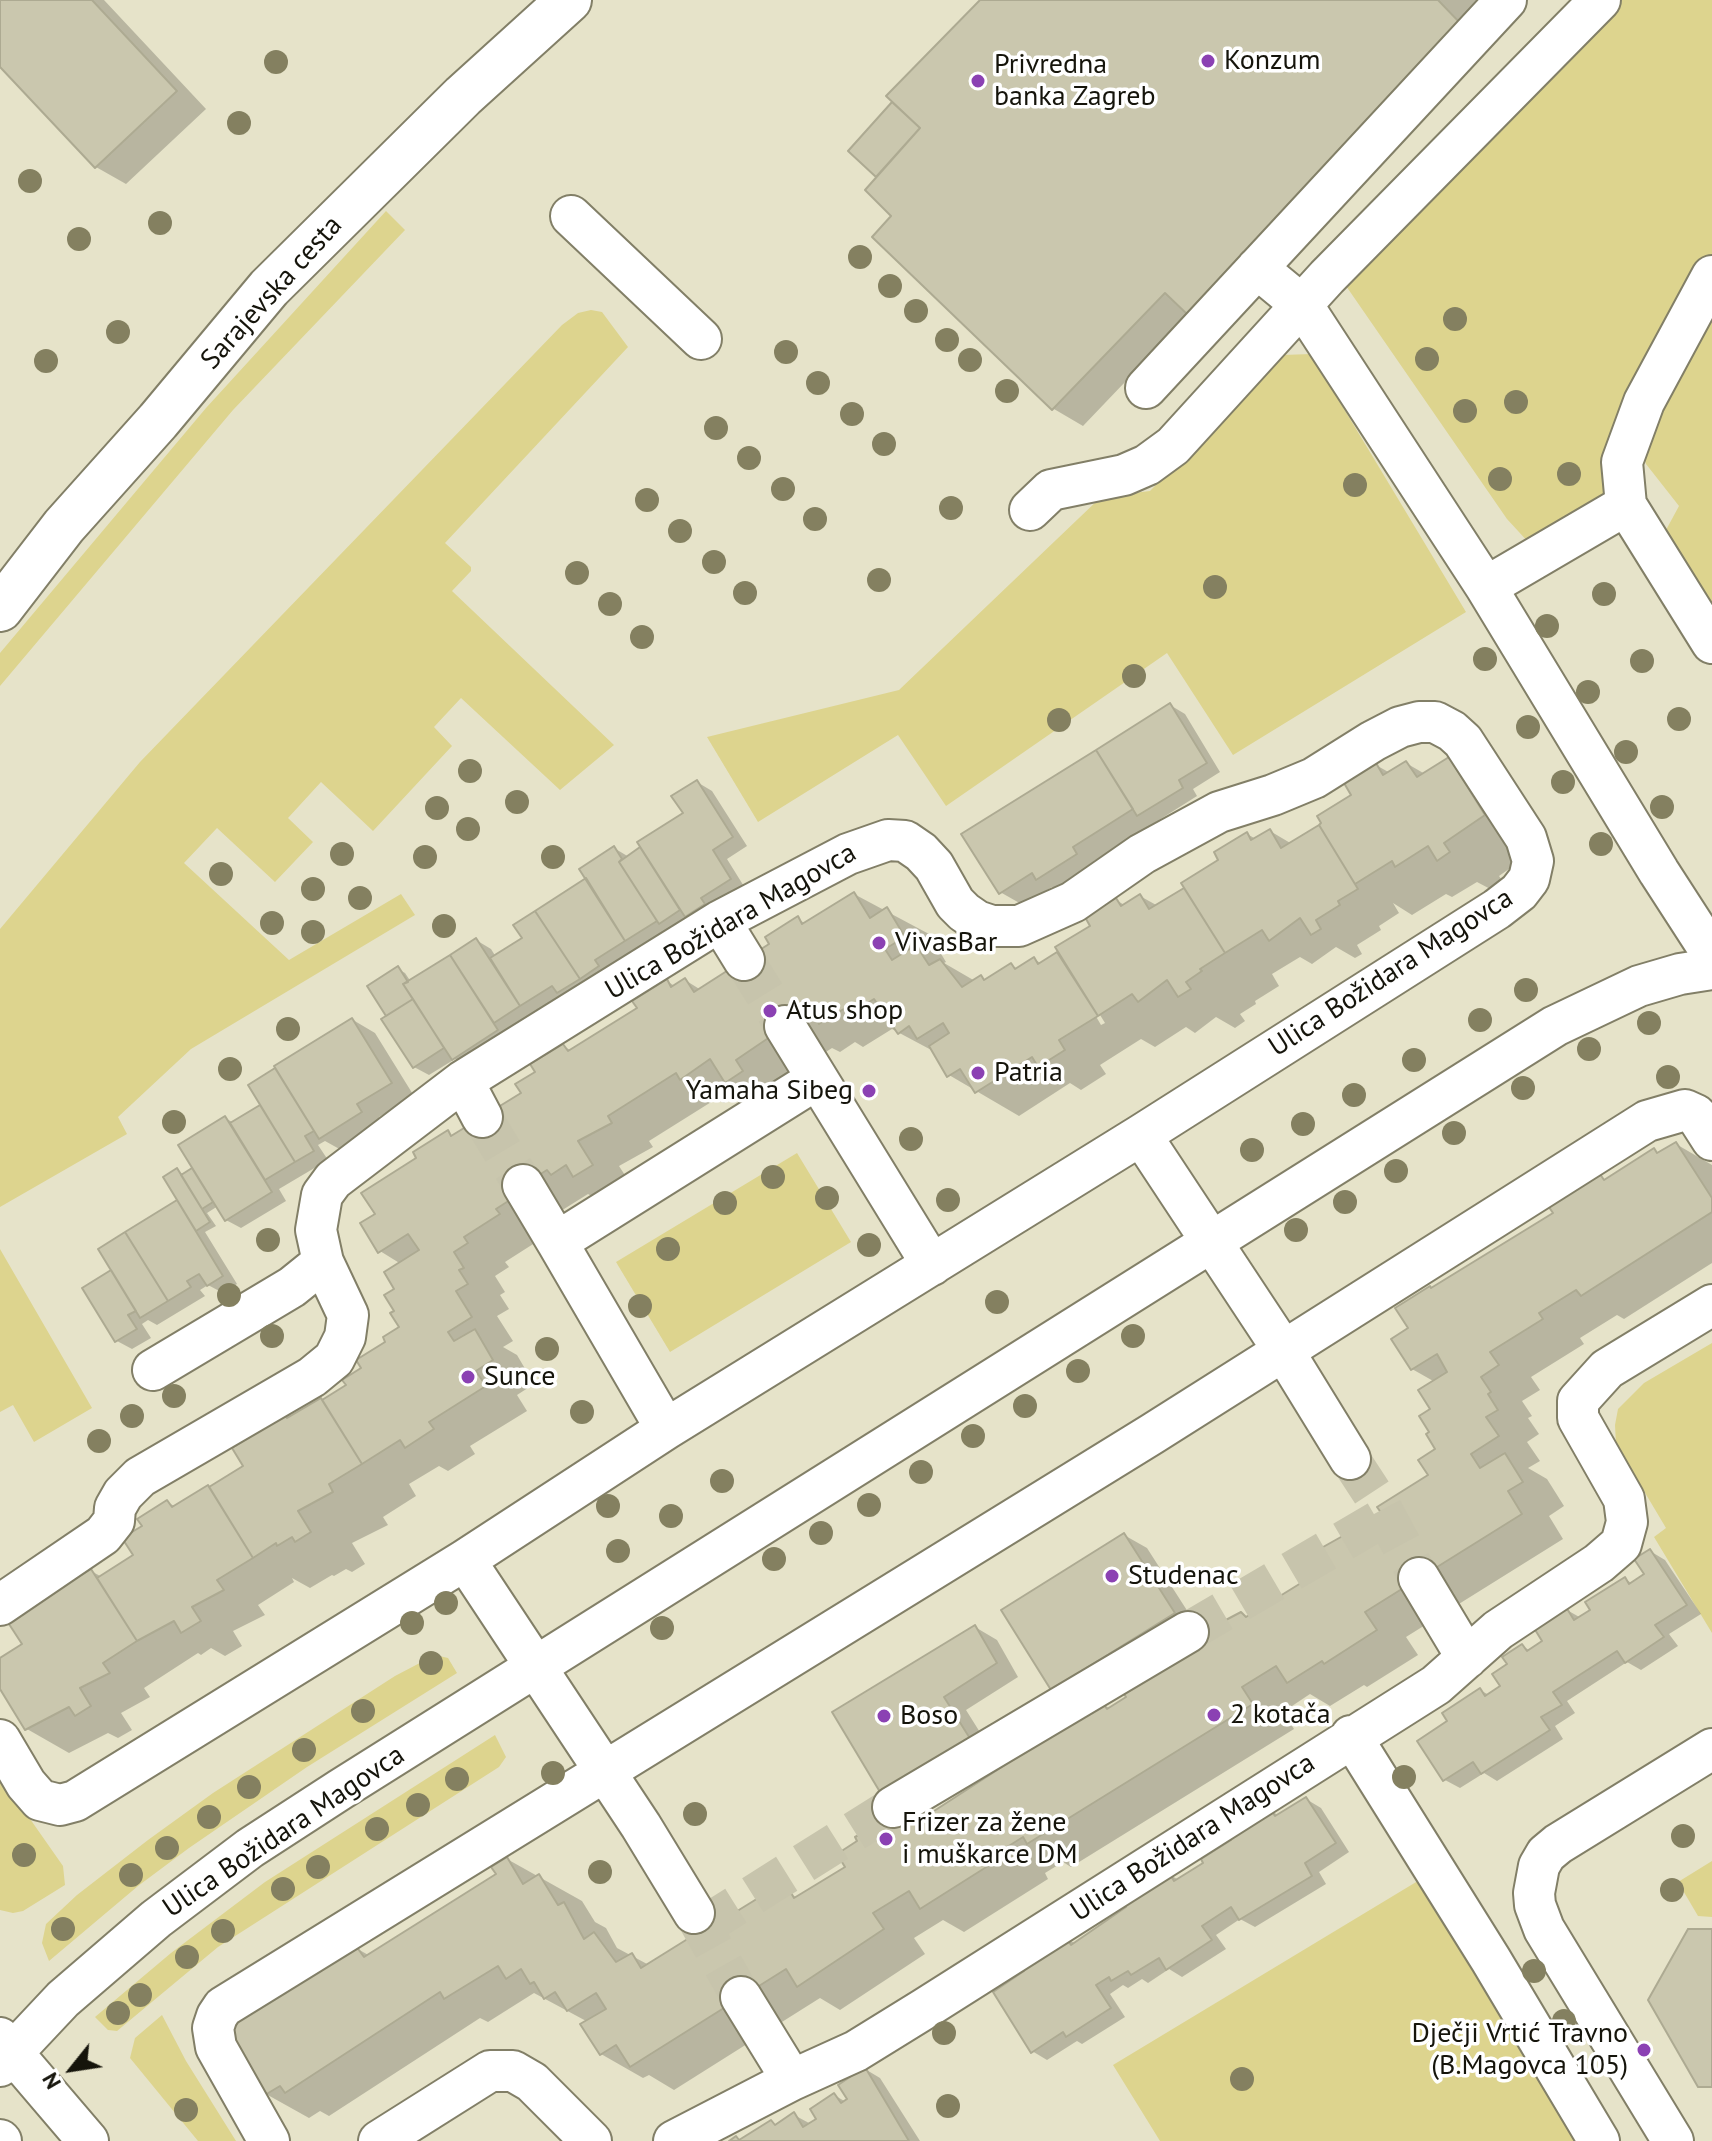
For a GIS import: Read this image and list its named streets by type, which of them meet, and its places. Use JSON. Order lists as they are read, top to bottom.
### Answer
{
  "streets": {
    "main road": ["Sarajevska cesta"],
    "street": ["Ulica Božidara Magovca"]
  },
  "places": [
    "Konzum",
    "Privredna banka Zagreb",
    "VivasBar",
    "Atus shop",
    "Patria",
    "Yamaha Sibeg",
    "Sunce",
    "Studenac",
    "2 kotača",
    "Boso",
    "Frizer za žene i muškarce DM",
    "Dječji Vrtić Travno (B.Magovca 105)"
  ],
  "north": "bottom left"
}
